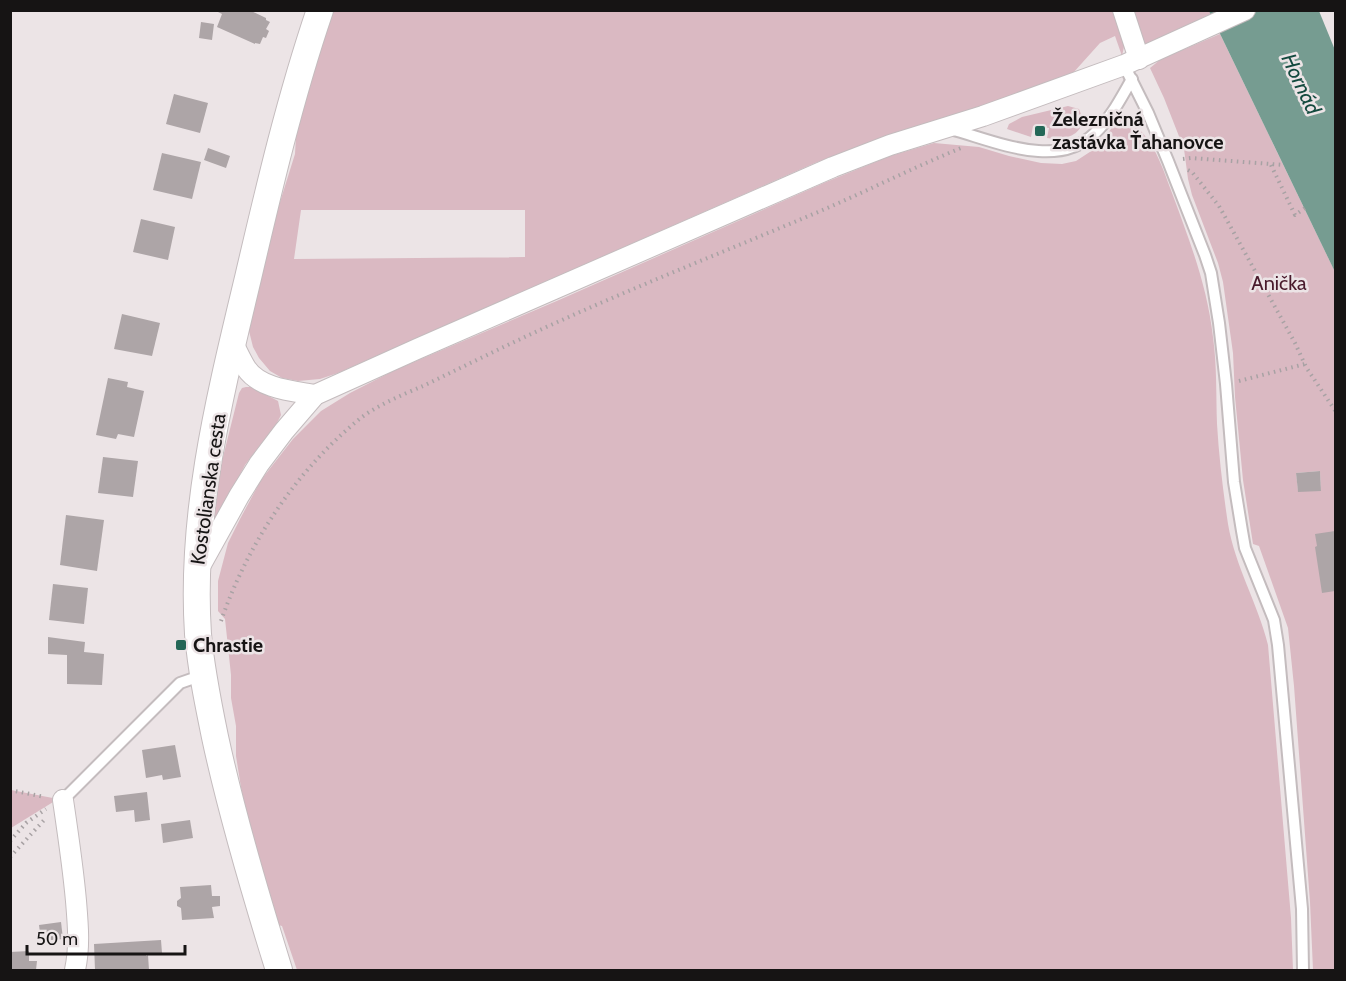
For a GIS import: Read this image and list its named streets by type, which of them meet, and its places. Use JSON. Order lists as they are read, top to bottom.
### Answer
{
  "streets": {
    "street": ["Kostolianska cesta"]
  },
  "water": ["Hornád"],
  "parks": ["Anička"],
  "places": {
    "transit": ["Železničná zastávka Ťahanovce", "Chrastie"]
  },
  "scale_bar": "50 m"
}
